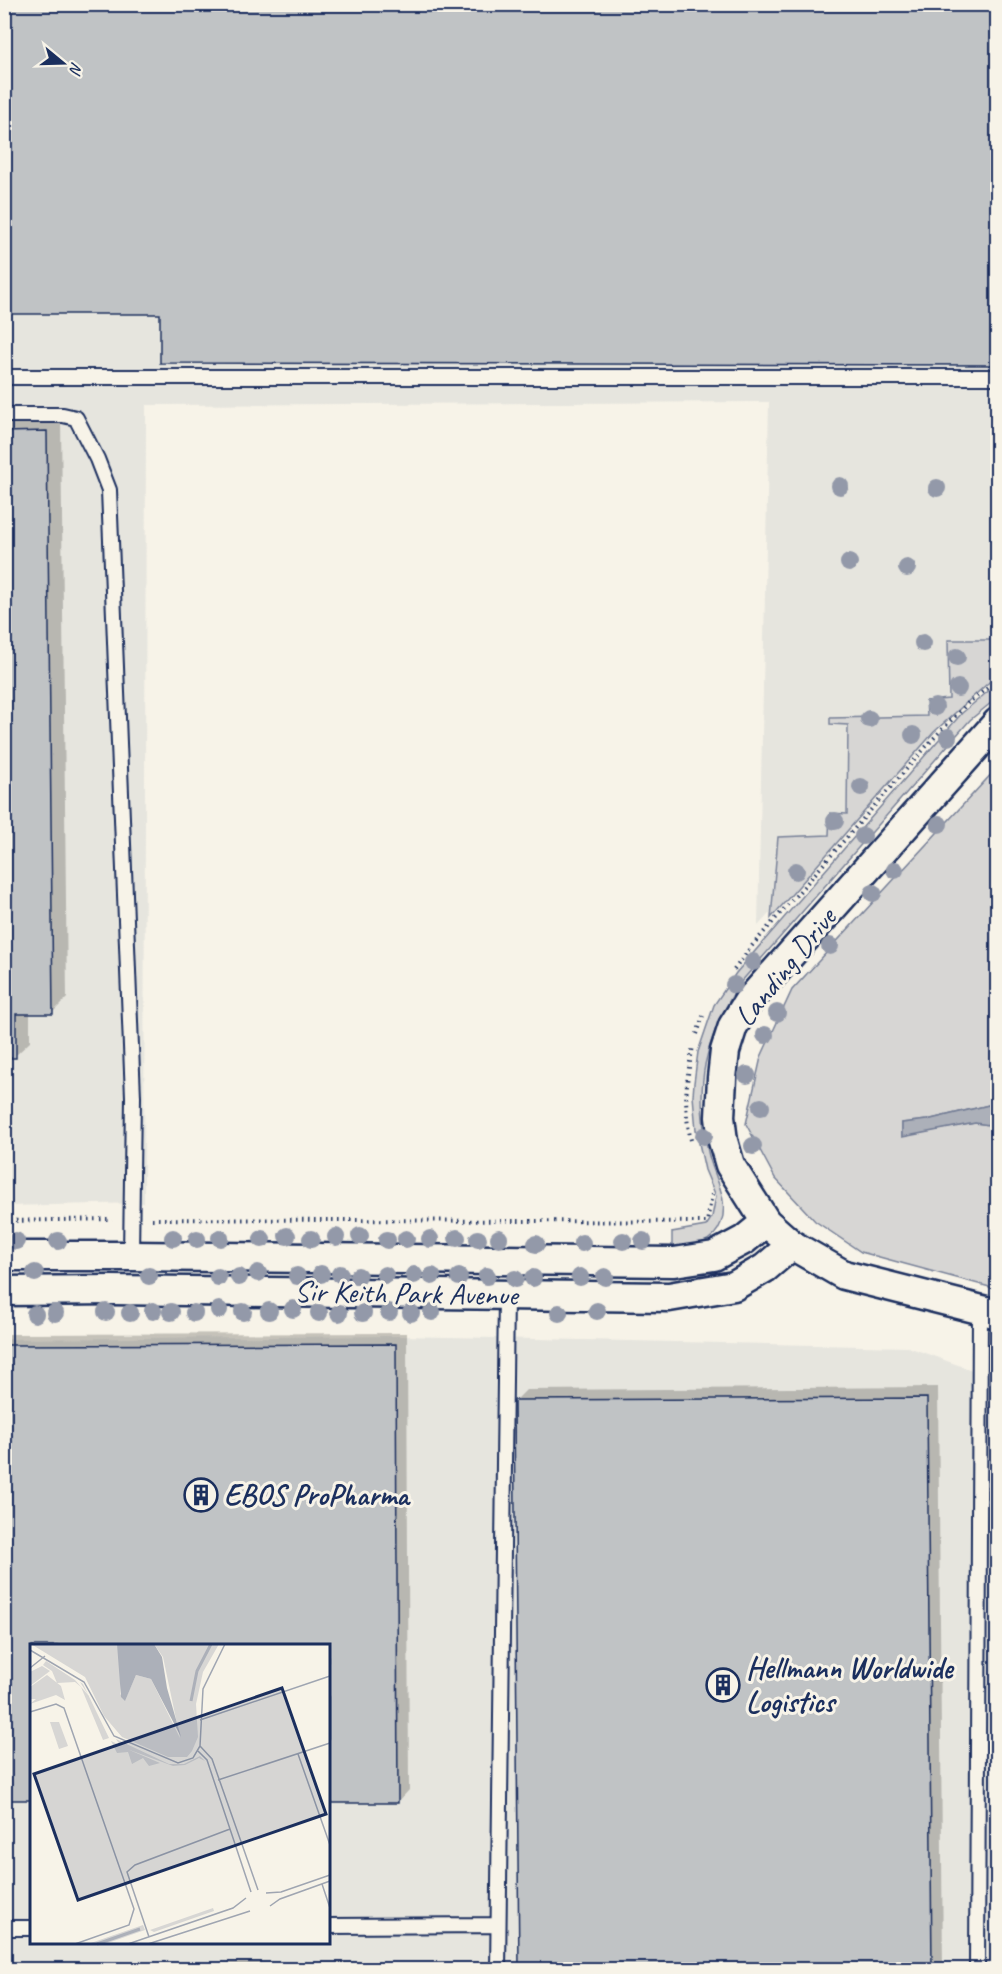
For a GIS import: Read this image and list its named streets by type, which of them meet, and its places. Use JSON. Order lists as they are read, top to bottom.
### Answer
{
  "streets": {
    "street": ["Landing Drive", "Sir Keith Park Avenue"]
  },
  "crossings": [
    ["Landing Drive", "Sir Keith Park Avenue"]
  ],
  "places": {
    "building": ["EBOS ProPharma", "Hellmann Worldwide Logistics"]
  },
  "north": "right"
}
